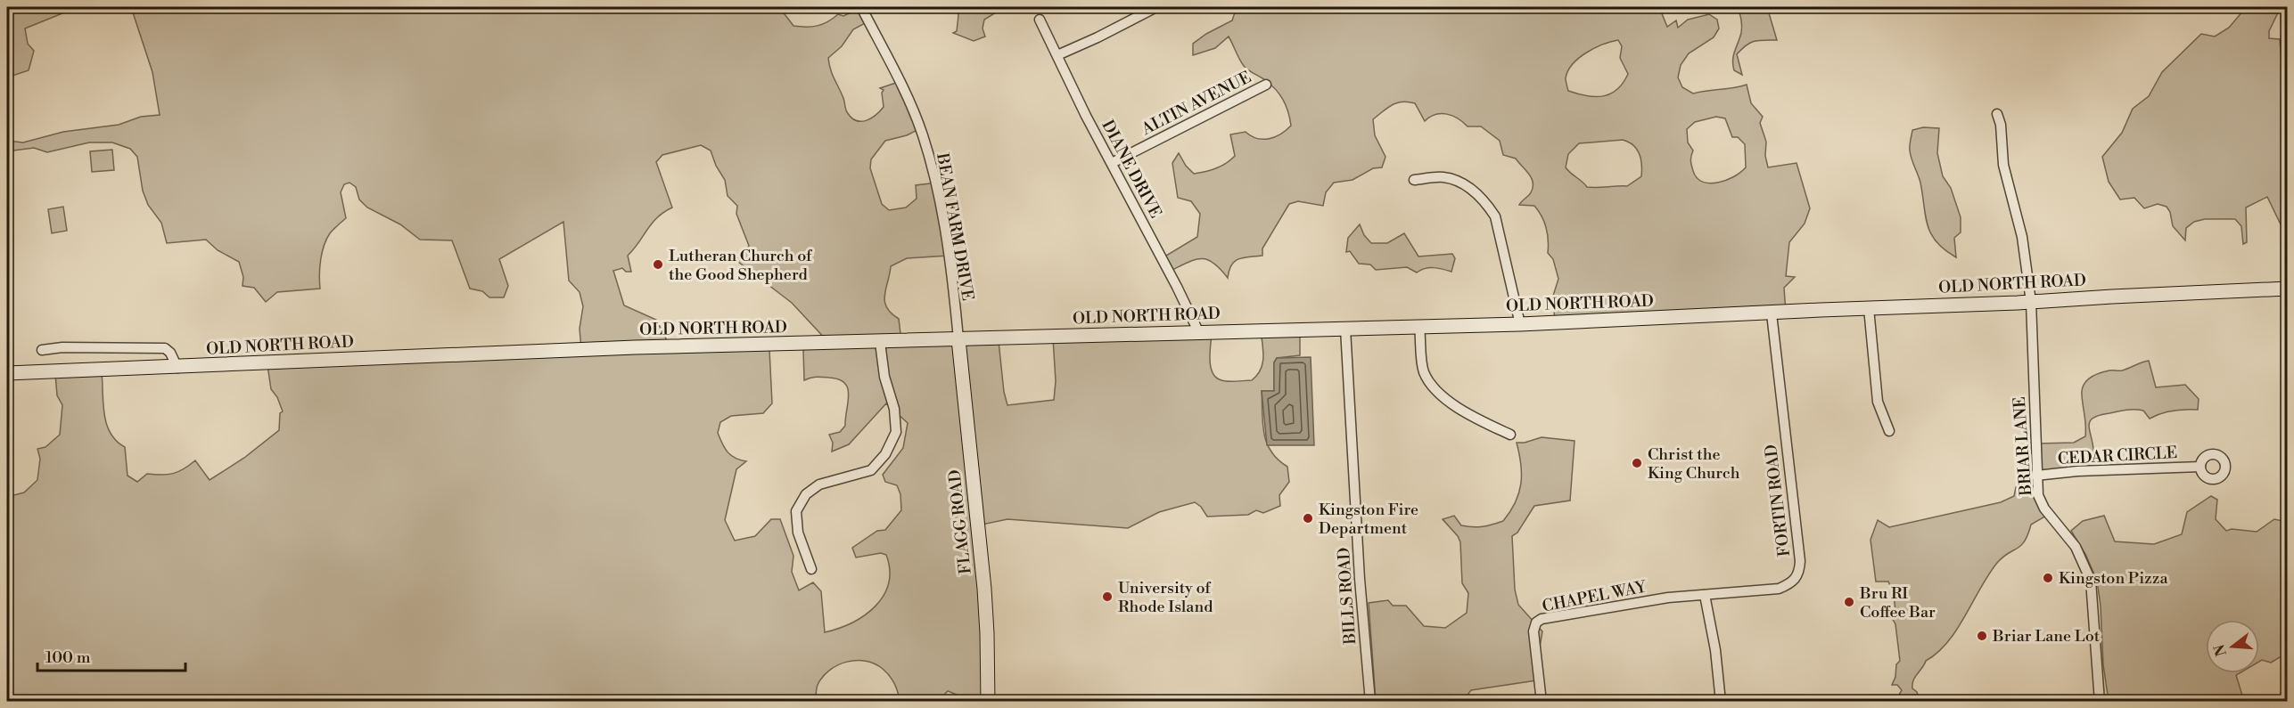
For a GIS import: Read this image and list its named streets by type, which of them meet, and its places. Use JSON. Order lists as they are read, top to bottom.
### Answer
{
  "streets": {
    "street": [
      "ALTIN AVENUE",
      "DIANE DRIVE",
      "BEAN FARM DRIVE",
      "OLD NORTH ROAD",
      "BRIAR LANE",
      "CEDAR CIRCLE",
      "FORTIN ROAD",
      "FLAGG ROAD",
      "BILLS ROAD",
      "CHAPEL WAY"
    ]
  },
  "crossings": [
    ["ALTIN AVENUE", "DIANE DRIVE"],
    ["DIANE DRIVE", "OLD NORTH ROAD"],
    ["BEAN FARM DRIVE", "OLD NORTH ROAD"],
    ["BEAN FARM DRIVE", "FLAGG ROAD"],
    ["OLD NORTH ROAD", "BRIAR LANE"],
    ["OLD NORTH ROAD", "FORTIN ROAD"],
    ["OLD NORTH ROAD", "FLAGG ROAD"],
    ["OLD NORTH ROAD", "BILLS ROAD"],
    ["BRIAR LANE", "CEDAR CIRCLE"],
    ["FORTIN ROAD", "CHAPEL WAY"]
  ],
  "places": [
    "Lutheran Church of the Good Shepherd",
    "Christ the King Church",
    "Kingston Fire Department",
    "Kingston Pizza",
    "University of Rhode Island",
    "Bru RI Coffee Bar",
    "Briar Lane Lot"
  ],
  "scale_bar": "100 m",
  "north": "left"
}
